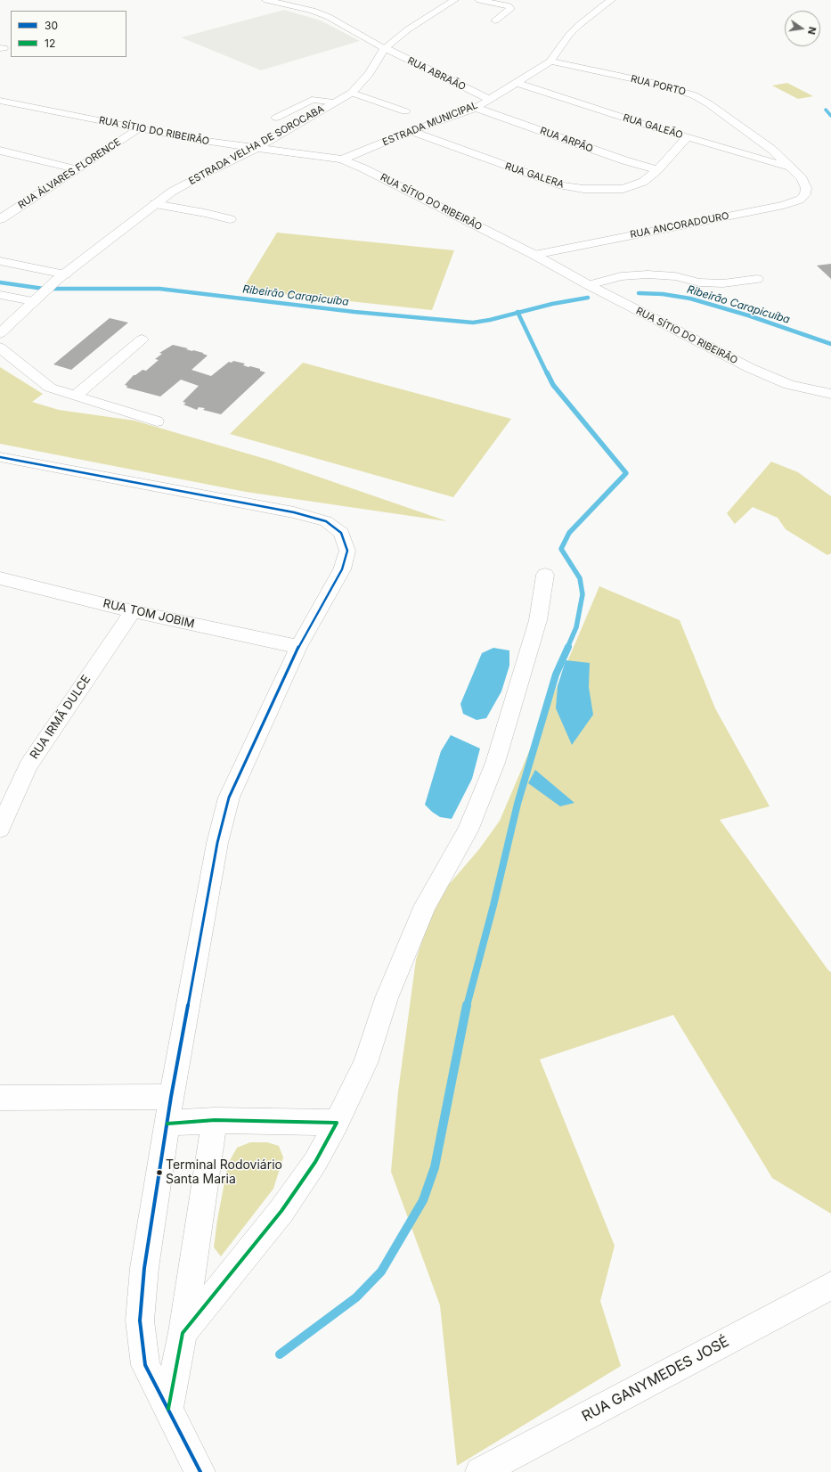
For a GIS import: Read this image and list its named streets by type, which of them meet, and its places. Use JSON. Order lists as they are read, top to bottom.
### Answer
{
  "streets": {
    "street": [
      "RUA ABRAÃO",
      "RUA PORTO",
      "ESTRADA MUNICIPAL",
      "RUA GALEÃO",
      "RUA SÍTIO DO RIBEIRÃO",
      "RUA ARPÃO",
      "ESTRADA VELHA DE SOROCABA",
      "RUA ÁLVARES FLORENCE",
      "RUA GALERA",
      "RUA ANCORADOURO",
      "RUA TOM JOBIM",
      "RUA IRMÃ DULCE",
      "RUA GANYMEDES JOSÉ"
    ]
  },
  "crossings": [
    ["RUA ABRAÃO", "ESTRADA MUNICIPAL"],
    ["RUA ABRAÃO", "ESTRADA VELHA DE SOROCABA"],
    ["RUA PORTO", "ESTRADA MUNICIPAL"],
    ["RUA PORTO", "RUA GALEÃO"],
    ["RUA PORTO", "RUA ANCORADOURO"],
    ["ESTRADA MUNICIPAL", "RUA GALEÃO"],
    ["ESTRADA MUNICIPAL", "RUA SÍTIO DO RIBEIRÃO"],
    ["ESTRADA MUNICIPAL", "RUA ARPÃO"],
    ["ESTRADA MUNICIPAL", "RUA GALERA"],
    ["RUA GALEÃO", "RUA GALERA"],
    ["RUA SÍTIO DO RIBEIRÃO", "ESTRADA VELHA DE SOROCABA"],
    ["RUA SÍTIO DO RIBEIRÃO", "RUA ÁLVARES FLORENCE"],
    ["RUA SÍTIO DO RIBEIRÃO", "RUA ANCORADOURO"],
    ["RUA ARPÃO", "RUA GALERA"],
    ["RUA TOM JOBIM", "RUA IRMÃ DULCE"]
  ],
  "water": ["Ribeirão Carapicuíba"],
  "places": ["Terminal Rodoviário Santa Maria"],
  "lines": ["transit line 30", "transit line 12"],
  "legend": ["30", "12"],
  "north": "right"
}
